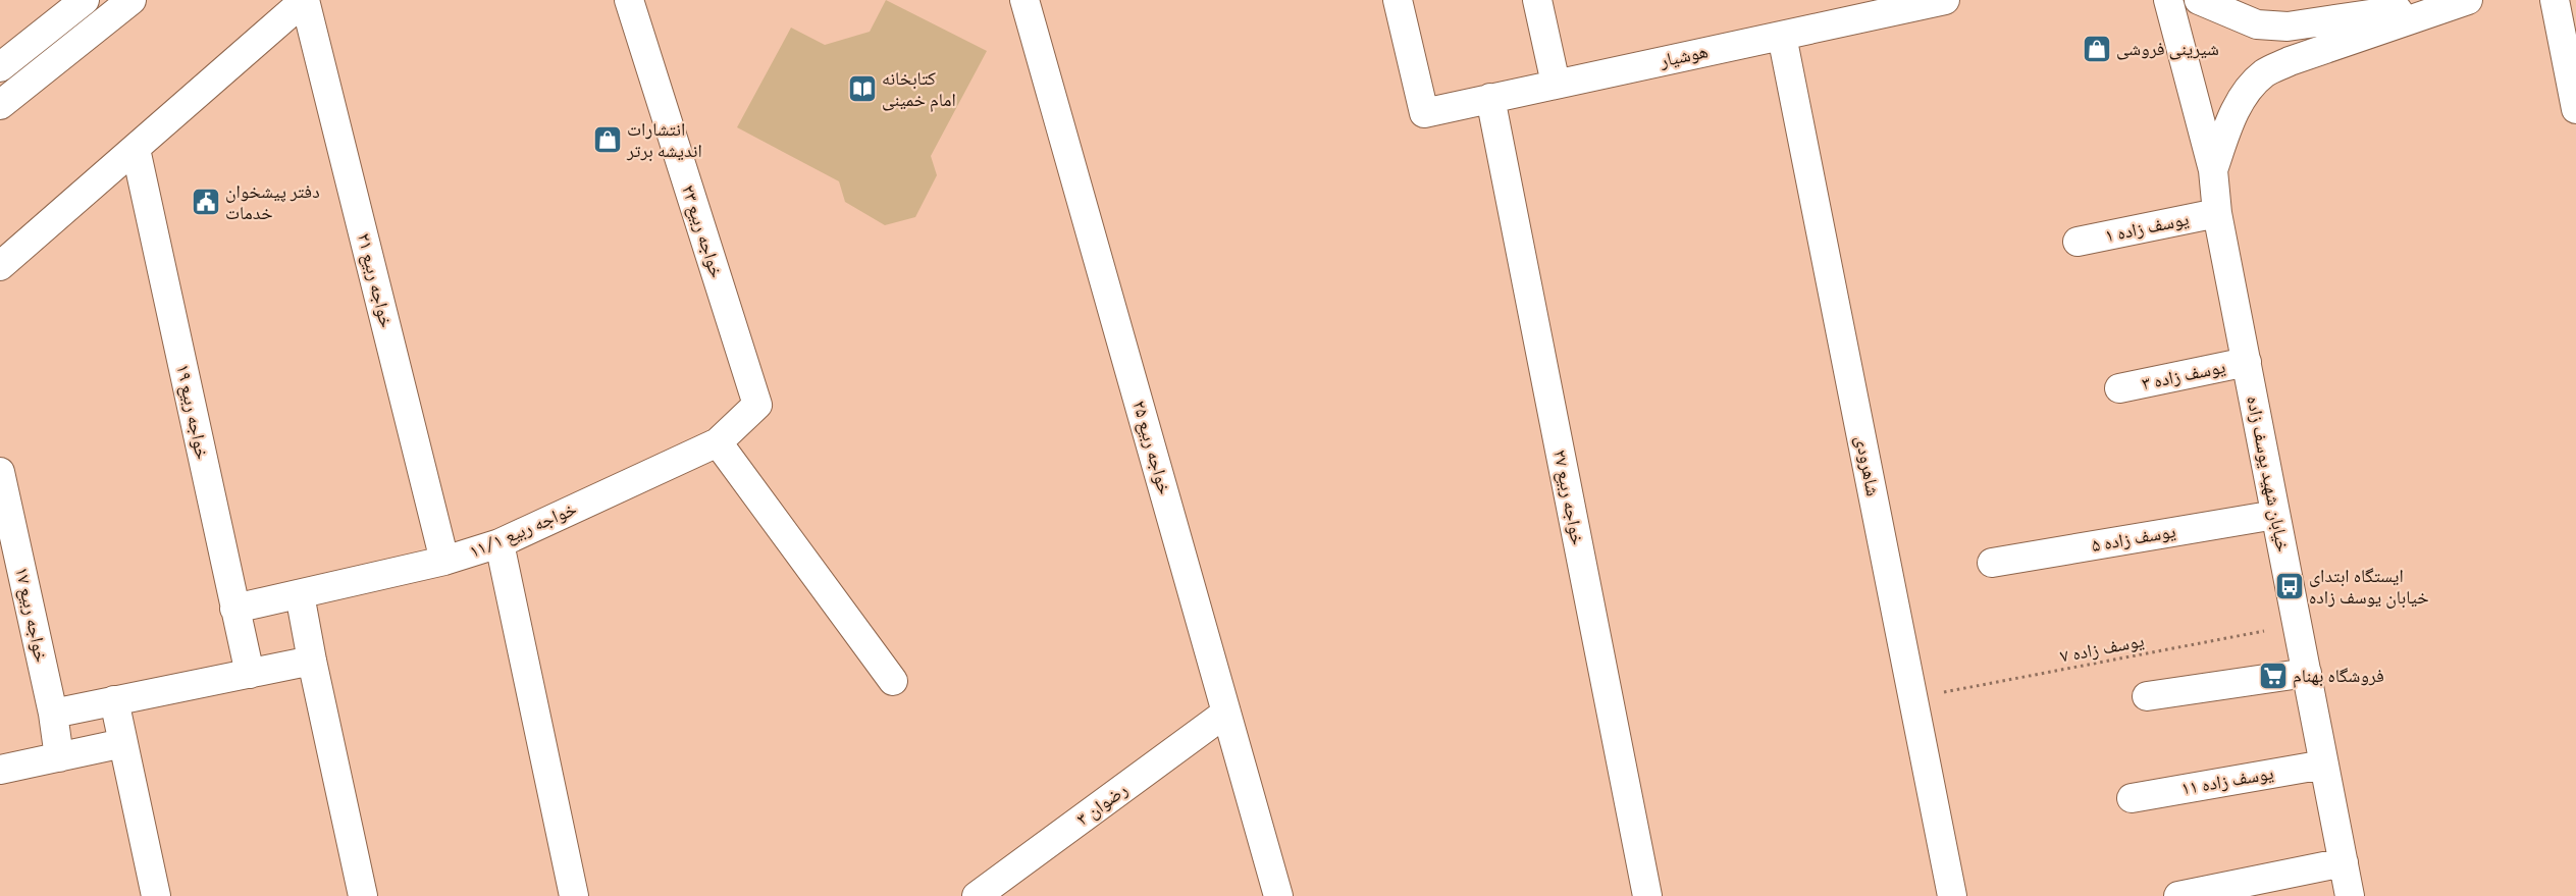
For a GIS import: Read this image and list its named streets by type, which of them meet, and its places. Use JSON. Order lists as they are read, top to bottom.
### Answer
{
  "streets": {
    "street": [
      "هوشیار",
      "یوسف زاده ۱",
      "خواجه ربیع ۲۳",
      "خواجه ربیع ۲۱",
      "یوسف زاده ۳",
      "خواجه ربیع ۱۹",
      "خواجه ربیع ۲۵",
      "شاهرودی",
      "خیابان شهید یوسف زاده",
      "خواجه ربیع ۲۷",
      "خواجه ربیع ۱۱/۱",
      "یوسف زاده ۵",
      "خواجه ربیع ۱۷",
      "یوسف زاده ۱۱",
      "رضوان ۳"
    ],
    "path": ["یوسف زاده ۷"]
  },
  "crossings": [
    ["هوشیار", "شاهرودی"],
    ["هوشیار", "خواجه ربیع ۲۷"],
    ["یوسف زاده ۱", "خیابان شهید یوسف زاده"],
    ["خواجه ربیع ۲۳", "خواجه ربیع ۱۱/۱"],
    ["خواجه ربیع ۲۱", "خواجه ربیع ۱۱/۱"],
    ["یوسف زاده ۳", "خیابان شهید یوسف زاده"],
    ["خواجه ربیع ۱۹", "خواجه ربیع ۱۱/۱"],
    ["خواجه ربیع ۲۵", "رضوان ۳"],
    ["شاهرودی", "یوسف زاده ۷"],
    ["خیابان شهید یوسف زاده", "یوسف زاده ۵"],
    ["خیابان شهید یوسف زاده", "یوسف زاده ۷"],
    ["خیابان شهید یوسف زاده", "یوسف زاده ۱۱"]
  ],
  "places": {
    "shop": ["شیرینی فروشی", "انتشارات اندیشه برتر"],
    "library": ["کتابخانه امام خمینی"],
    "public building": ["دفتر پیشخوان خدمات"],
    "bus stop": ["ایستگاه ابتدای خیابان یوسف زاده"],
    "supermarket": ["فروشگاه بهنام"]
  }
}
